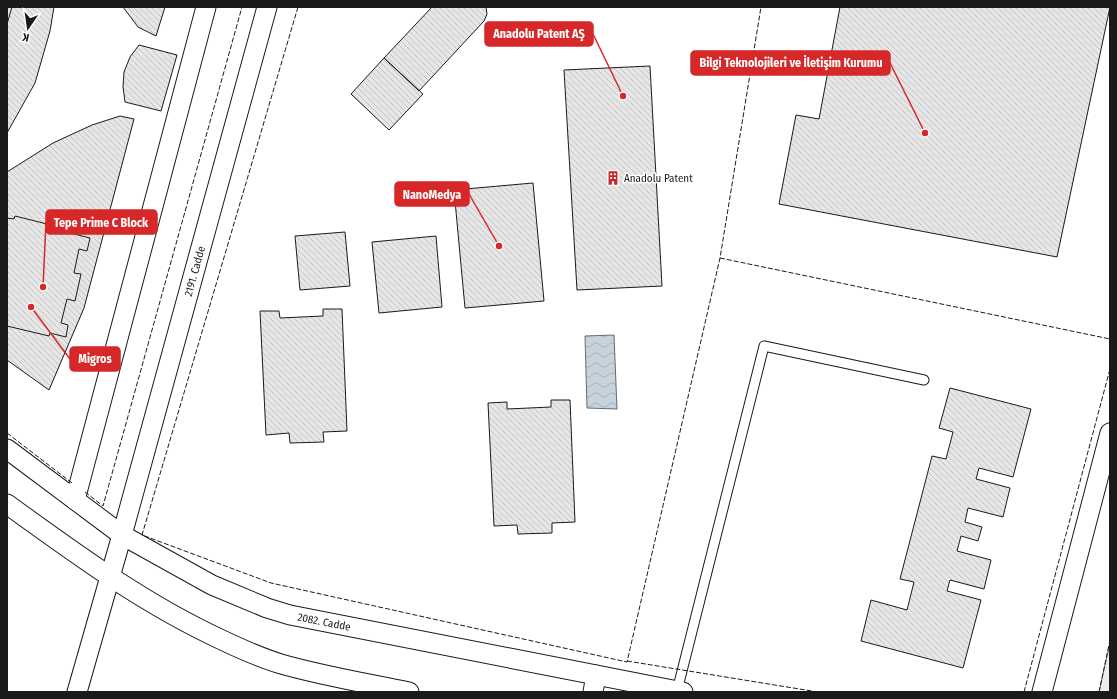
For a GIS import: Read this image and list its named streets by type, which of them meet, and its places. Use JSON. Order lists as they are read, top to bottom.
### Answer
{
  "streets": {
    "street": ["2191. Cadde", "2082. Cadde"]
  },
  "crossings": [
    ["2191. Cadde", "2082. Cadde"]
  ],
  "places": {
    "other": [
      "Anadolu Patent AŞ",
      "Bilgi Teknolojileri ve İletişim Kurumu",
      "NanoMedya",
      "Tepe Prime C Block",
      "Migros"
    ],
    "building": ["Anadolu Patent"]
  },
  "north": "bottom"
}
